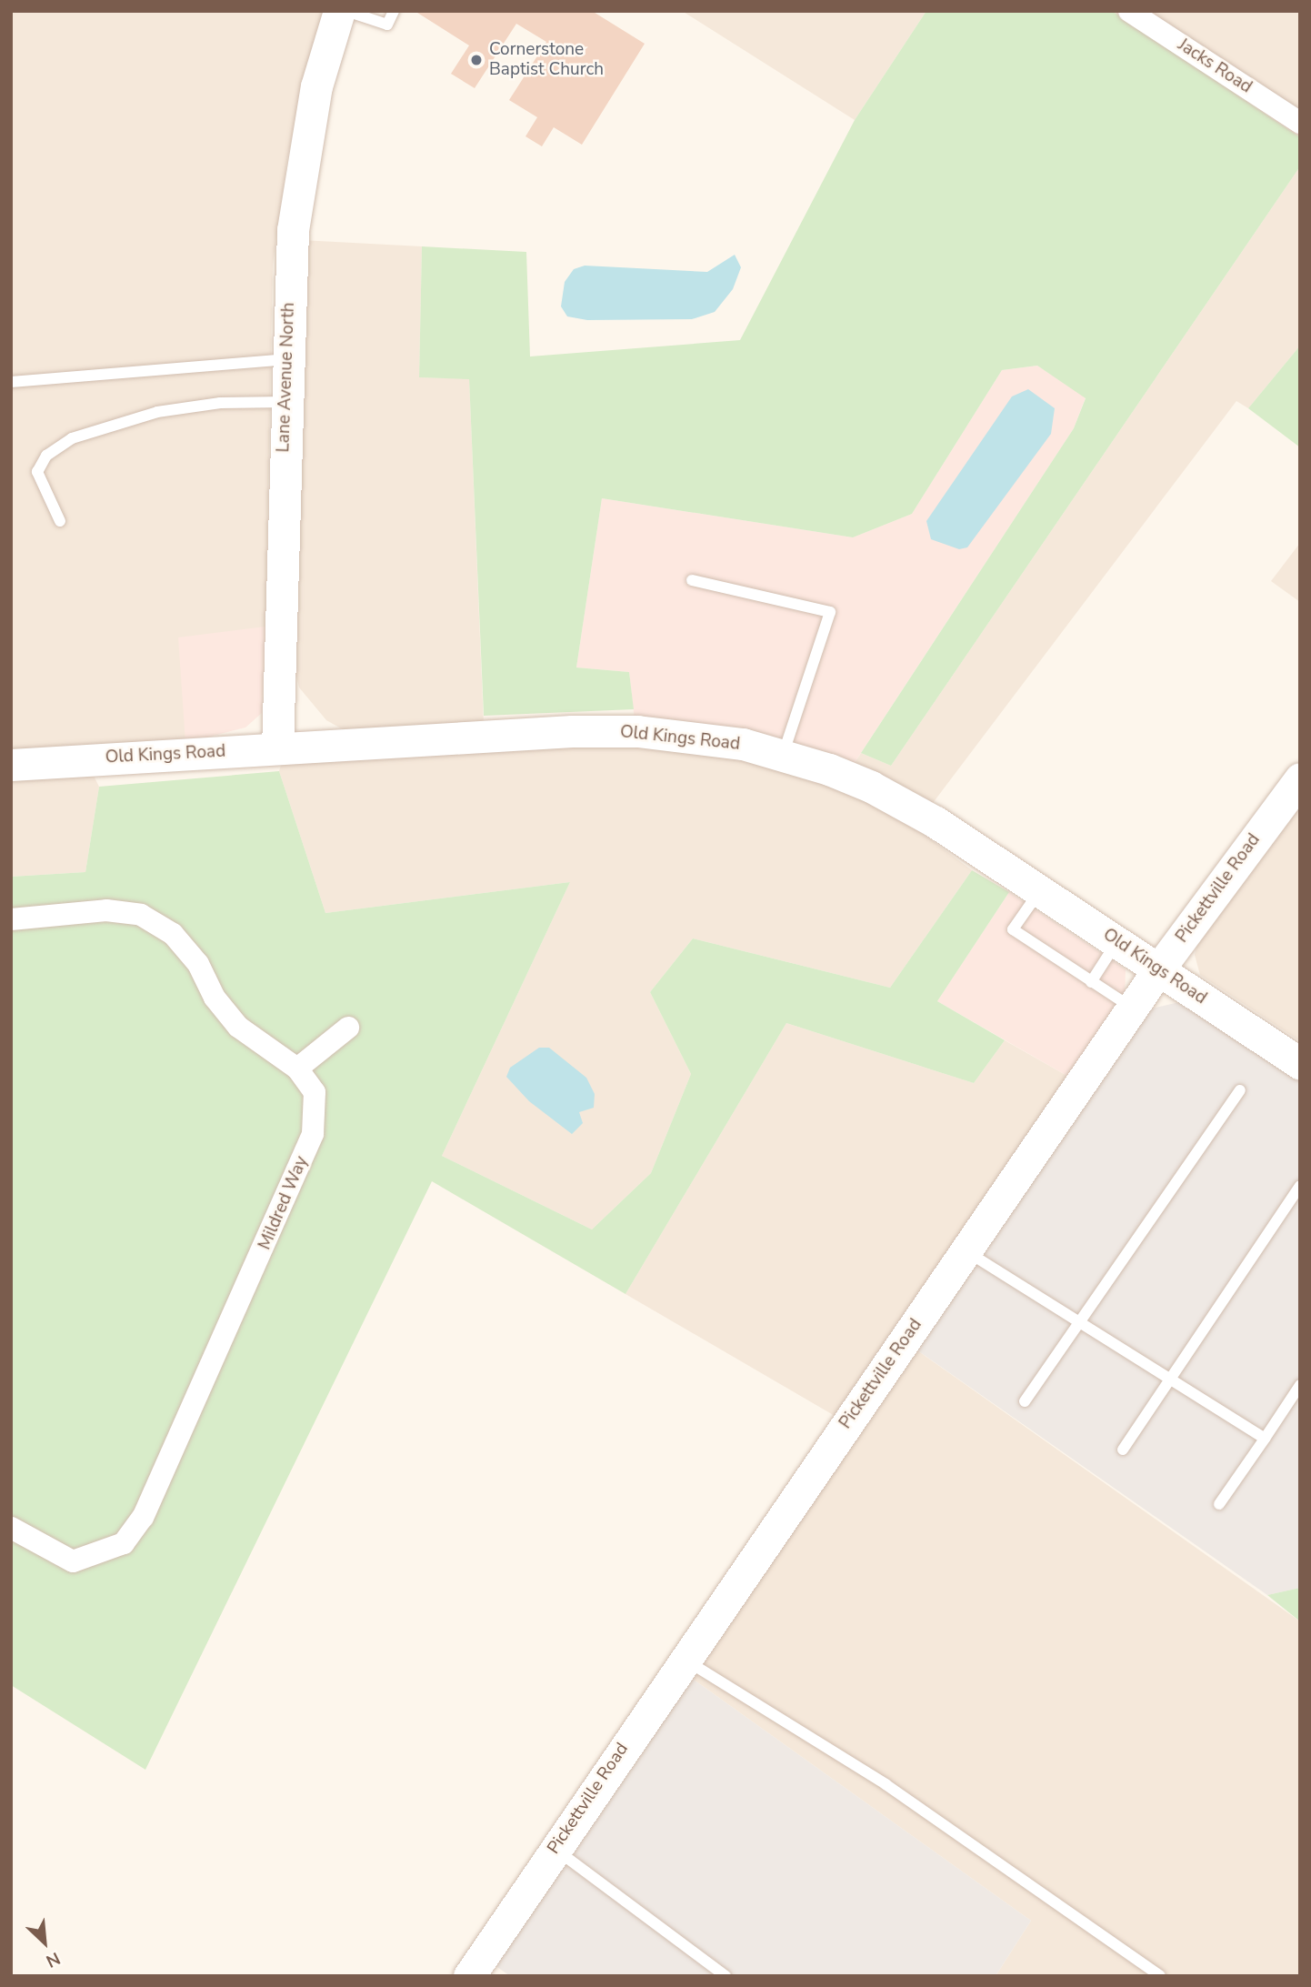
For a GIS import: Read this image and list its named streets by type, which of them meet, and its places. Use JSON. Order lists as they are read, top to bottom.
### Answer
{
  "streets": {
    "main road": ["Lane Avenue North", "Old Kings Road", "Pickettville Road"],
    "street": ["Jacks Road", "Mildred Way"]
  },
  "crossings": [
    ["Lane Avenue North", "Old Kings Road"],
    ["Old Kings Road", "Pickettville Road"]
  ],
  "places": ["Cornerstone Baptist Church"],
  "north": "bottom right"
}
